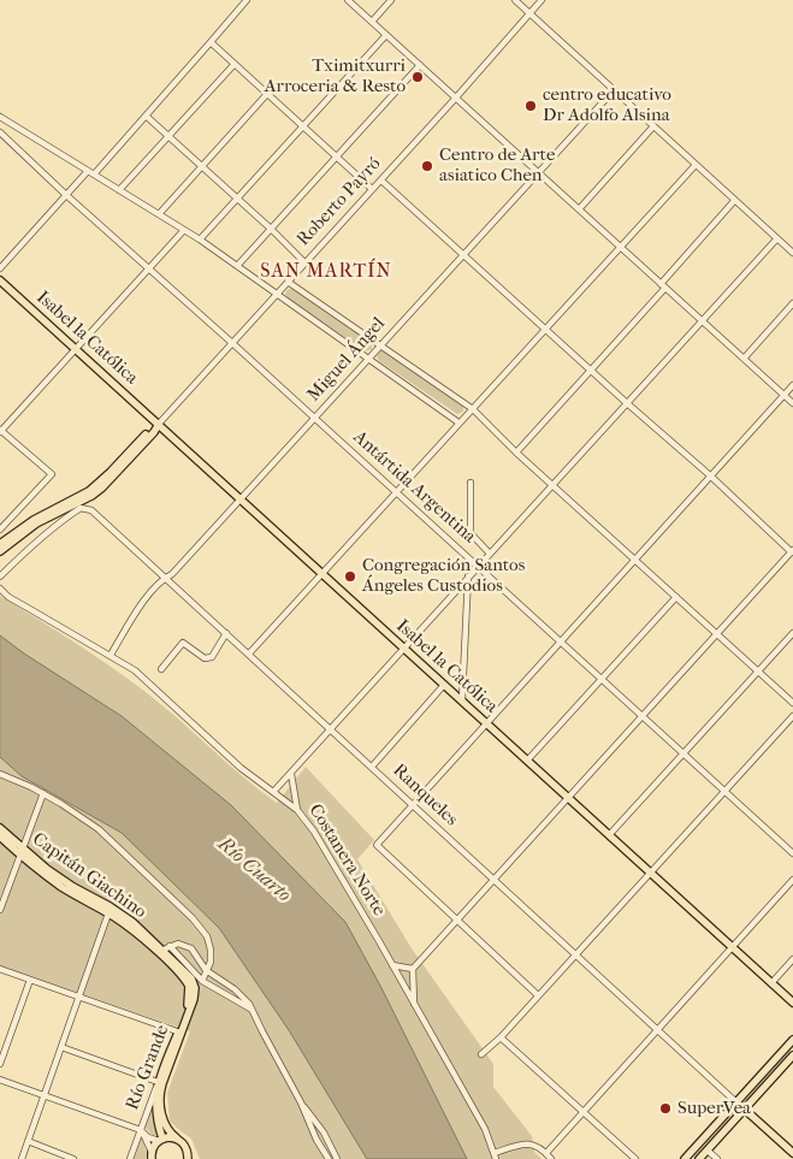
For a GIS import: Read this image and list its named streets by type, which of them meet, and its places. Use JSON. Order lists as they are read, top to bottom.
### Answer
{
  "streets": {
    "main road": [
      "Roberto Payró",
      "Isabel la Católica",
      "Capitán Giachino",
      "Río Grande"
    ],
    "street": [
      "Miguel Ángel",
      "Antártida Argentina",
      "Ranqueles",
      "Costanera Norte"
    ]
  },
  "crossings": [
    ["Roberto Payró", "Isabel la Católica"],
    ["Roberto Payró", "Antártida Argentina"],
    ["Isabel la Católica", "Miguel Ángel"],
    ["Miguel Ángel", "Antártida Argentina"],
    ["Miguel Ángel", "Ranqueles"],
    ["Miguel Ángel", "Costanera Norte"],
    ["Capitán Giachino", "Río Grande"]
  ],
  "districts": ["SAN MARTÍN"],
  "water": ["Río Cuarto"],
  "places": [
    "Tximitxurri Arroceria & Resto",
    "centro educativo Dr Adolfo Alsina",
    "Centro de Arte asiatico Chen",
    "Congregación Santos Ángeles Custodios",
    "SuperVea"
  ]
}
